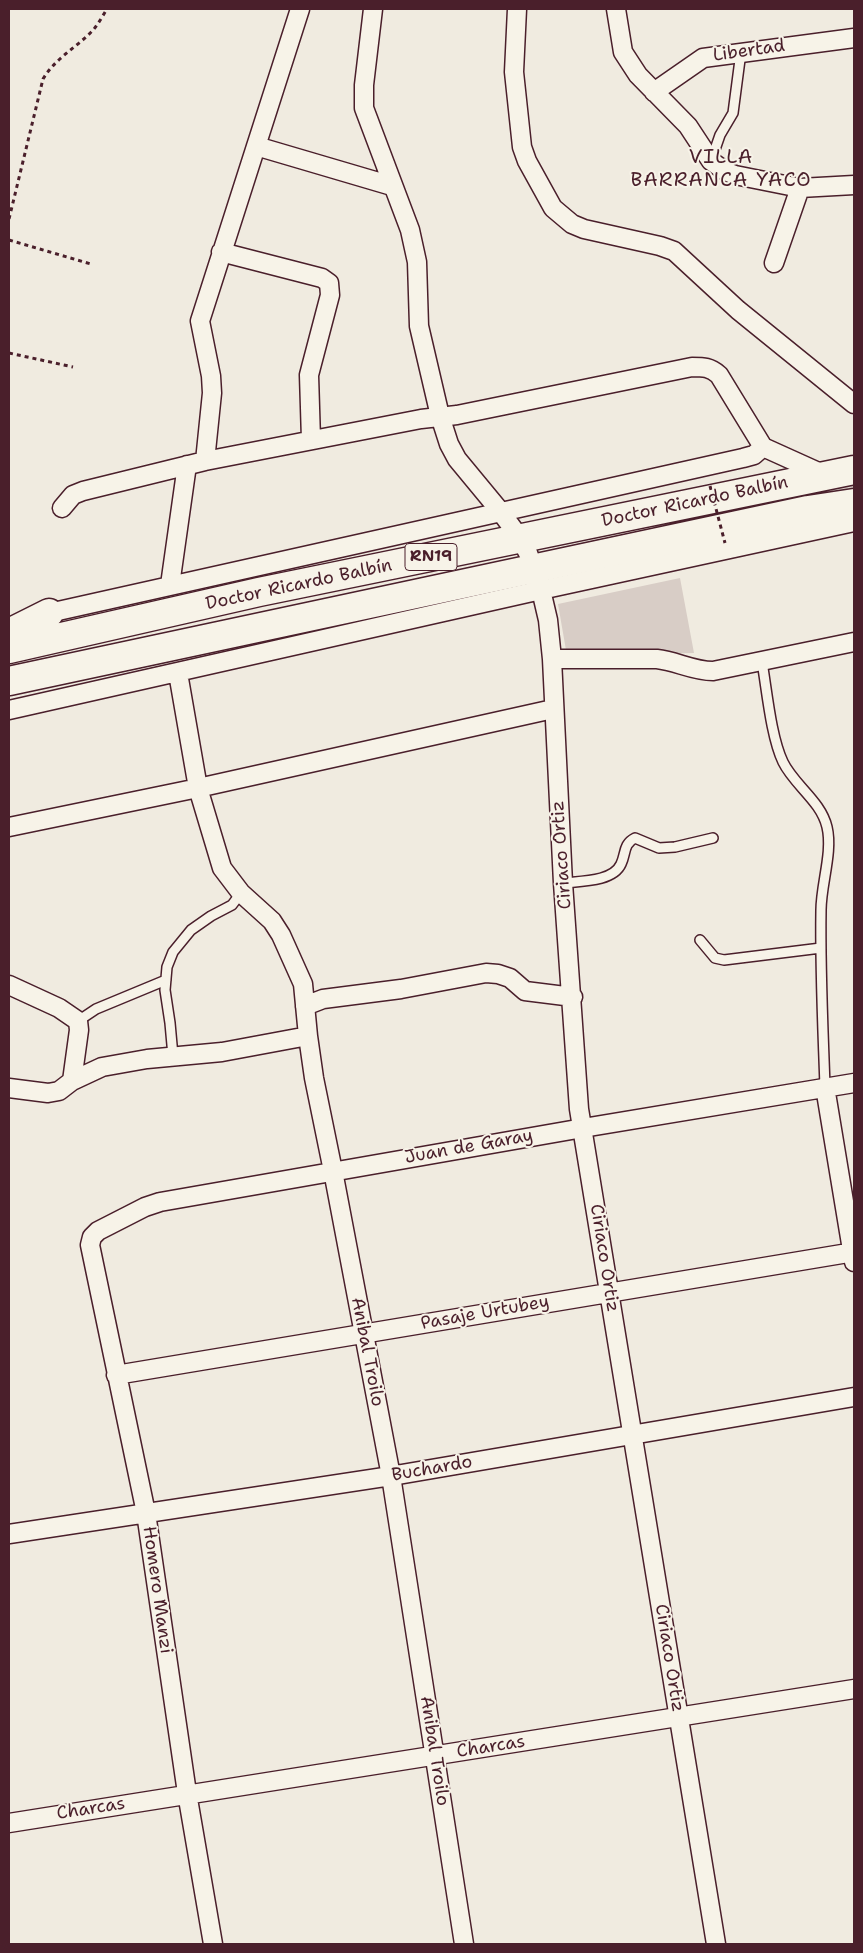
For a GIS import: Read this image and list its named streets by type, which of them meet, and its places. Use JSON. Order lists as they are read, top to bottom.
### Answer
{
  "streets": {
    "main road": ["Doctor Ricardo Balbín", "RN19"],
    "street": [
      "Libertad",
      "Ciriaco Ortiz",
      "Juan de Garay",
      "Pasaje Urtubey",
      "Anibal Troilo",
      "Buchardo",
      "Homero Manzi",
      "Charcas"
    ]
  },
  "crossings": [
    ["Doctor Ricardo Balbín", "Ciriaco Ortiz"],
    ["Ciriaco Ortiz", "Juan de Garay"],
    ["Ciriaco Ortiz", "Pasaje Urtubey"],
    ["Ciriaco Ortiz", "Buchardo"],
    ["Ciriaco Ortiz", "Charcas"],
    ["Juan de Garay", "Anibal Troilo"],
    ["Juan de Garay", "Homero Manzi"],
    ["Pasaje Urtubey", "Anibal Troilo"],
    ["Pasaje Urtubey", "Homero Manzi"],
    ["Anibal Troilo", "Buchardo"],
    ["Anibal Troilo", "Charcas"],
    ["Buchardo", "Homero Manzi"],
    ["Homero Manzi", "Charcas"]
  ],
  "districts": ["VILLA BARRANCA YACO"]
}
